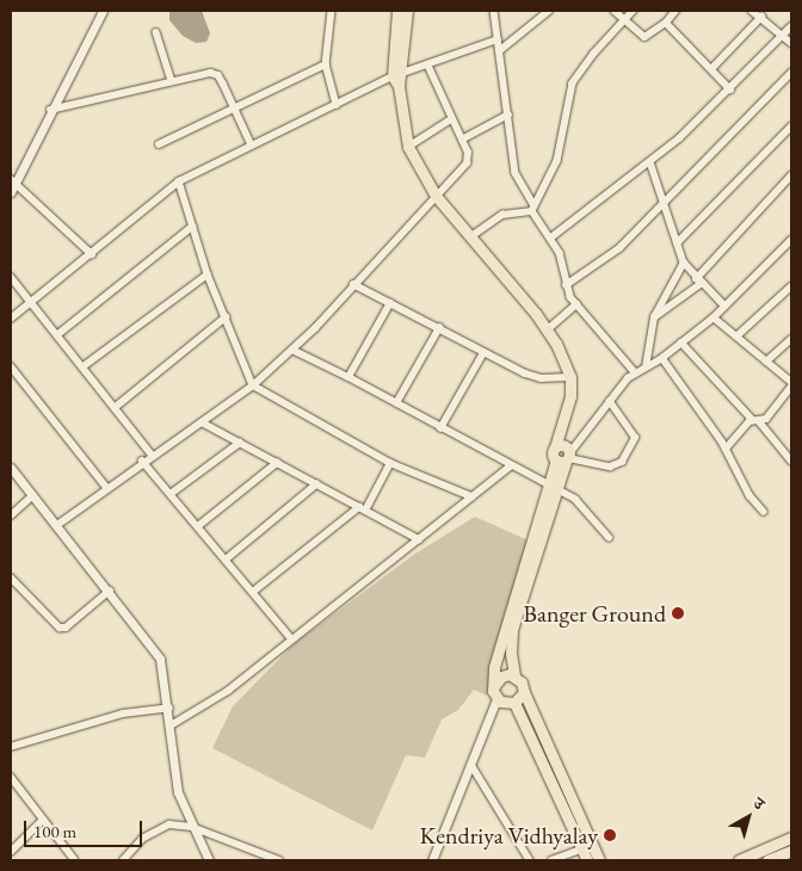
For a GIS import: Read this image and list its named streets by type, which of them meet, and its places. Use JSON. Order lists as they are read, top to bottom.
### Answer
{
  "places": ["Banger Ground", "Kendriya Vidhyalay"],
  "scale_bar": "100 m",
  "north": "top right"
}
